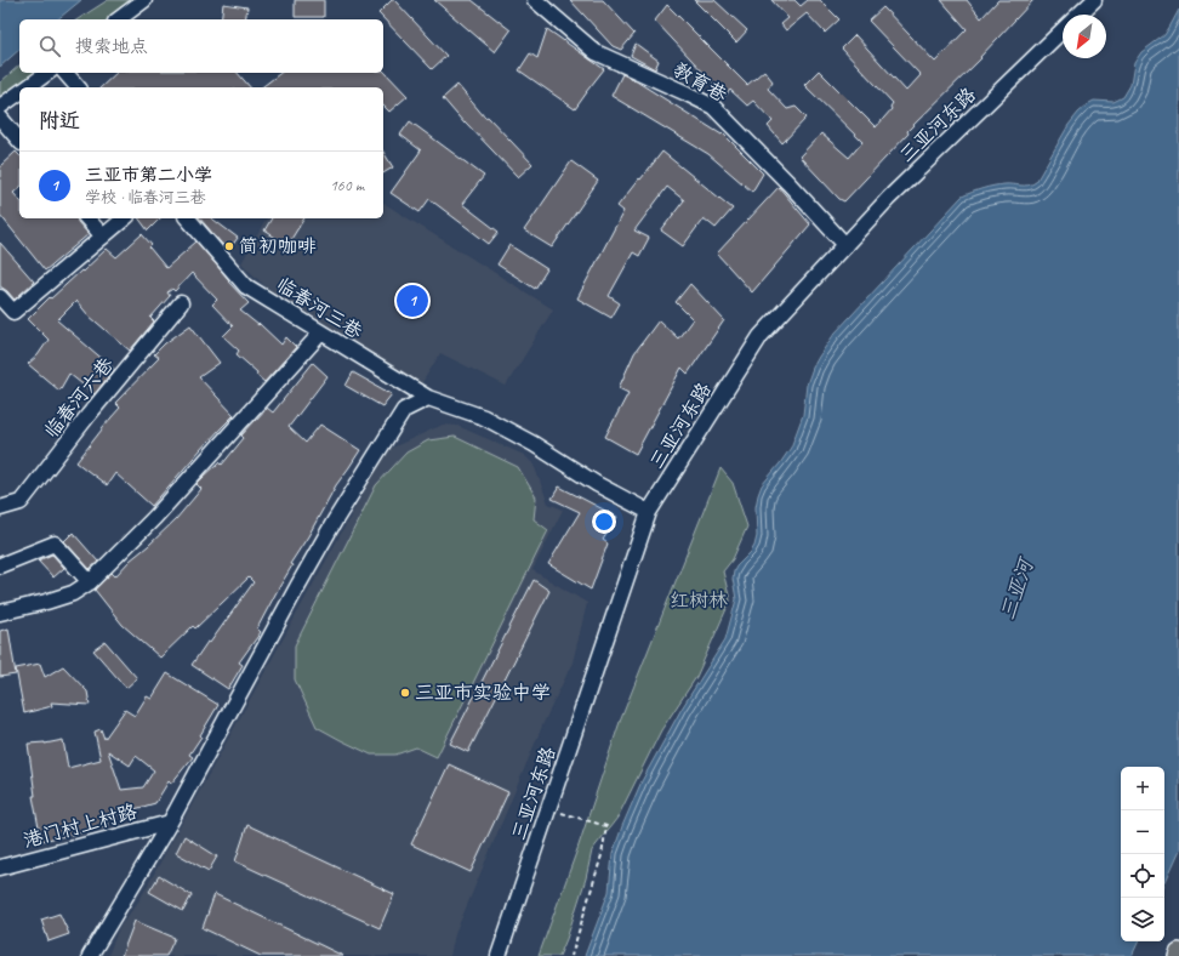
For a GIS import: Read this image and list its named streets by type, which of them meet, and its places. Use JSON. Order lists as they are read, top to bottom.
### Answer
{
  "streets": {
    "street": [
      "教育巷",
      "三亚河东路",
      "临春河三巷",
      "临春河六巷",
      "港门村上村路"
    ]
  },
  "crossings": [
    ["教育巷", "三亚河东路"],
    ["三亚河东路", "临春河三巷"]
  ],
  "water": ["三亚河"],
  "parks": ["红树林"],
  "places": ["简初咖啡", "三亚市实验中学"],
  "north": "bottom left",
  "page": {
    "search": "搜索地点",
    "heading": "附近",
    "list": [
      {
        "mark": "1",
        "name": "三亚市第二小学",
        "note": "学校 · 临春河三巷",
        "value": "160 m"
      }
    ],
    "pins": "1",
    "map_buttons": ["+", "−"]
  }
}
